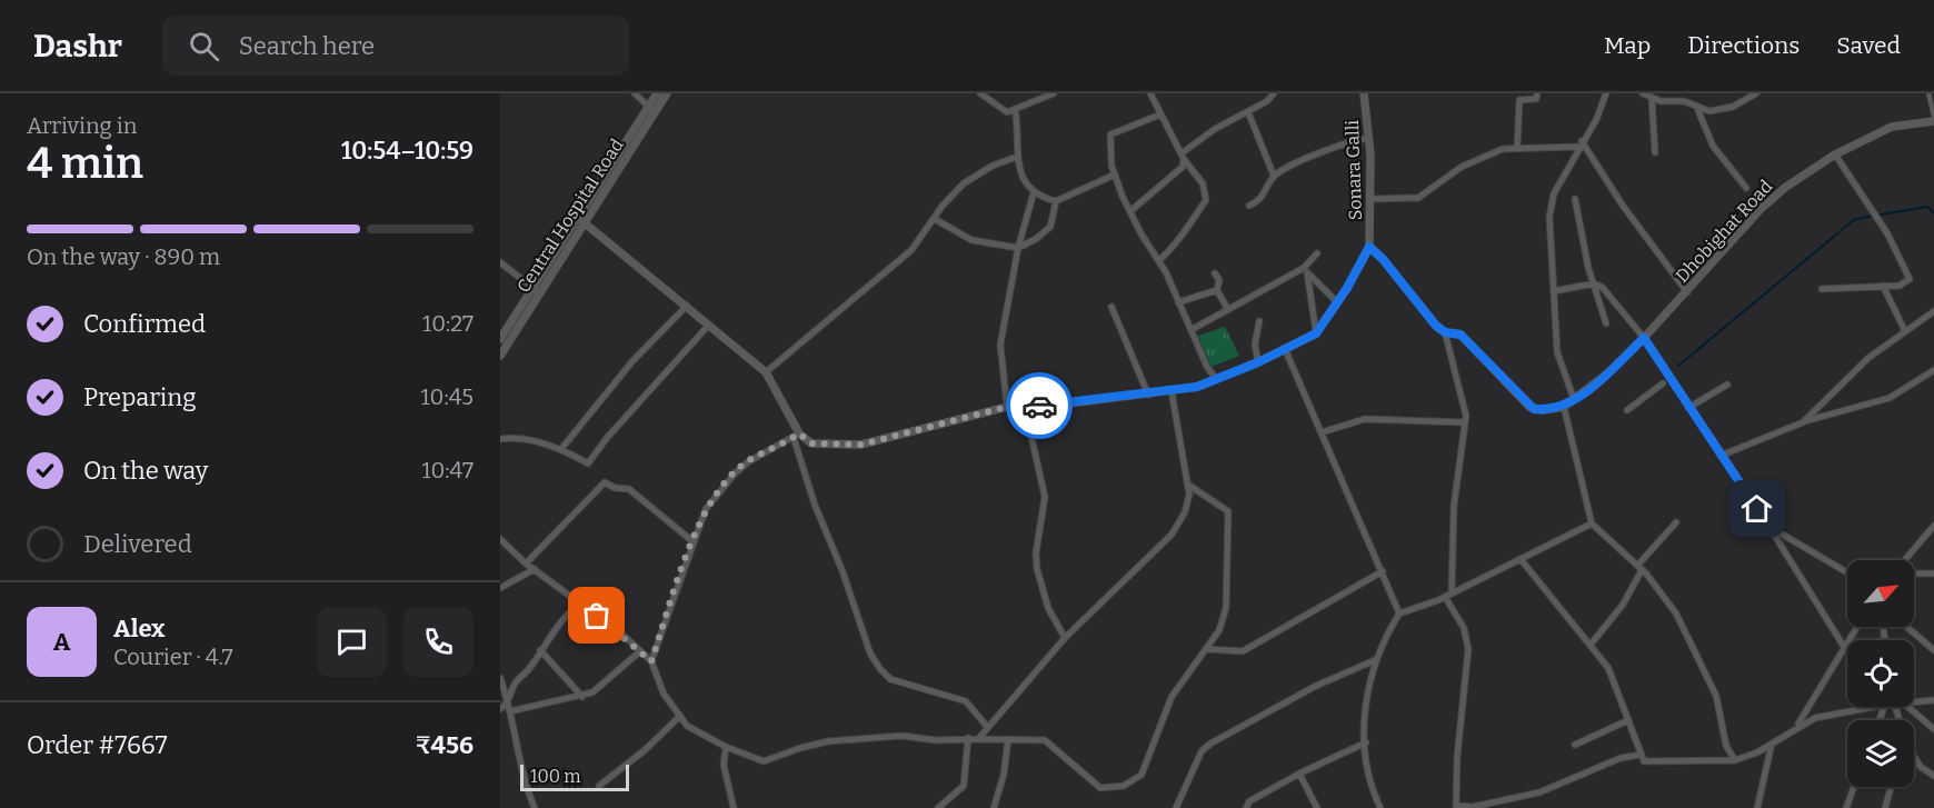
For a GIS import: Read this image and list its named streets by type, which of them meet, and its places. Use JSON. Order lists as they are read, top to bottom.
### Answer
{
  "streets": {
    "street": ["Sonara Galli", "Central Hospital Road", "Dhobighat Road"]
  },
  "scale_bar": "100 m",
  "north": "top right",
  "page": {
    "header": "Dashr",
    "search": "Search here",
    "nav": ["Map", "Directions", "Saved"],
    "heading": ["4 min", "Arriving in", "10:54–10:59"],
    "panel": [
      "Alex",
      "Courier · 4.7",
      "Order #7667",
      "₹456"
    ],
    "bar": "On the way · 890 m",
    "list": [
      ["Confirmed", "10:27"],
      ["Preparing", "10:45"],
      ["On the way", "10:47"],
      "Delivered"
    ],
    "round": "A",
    "scale": "100 m"
  }
}
